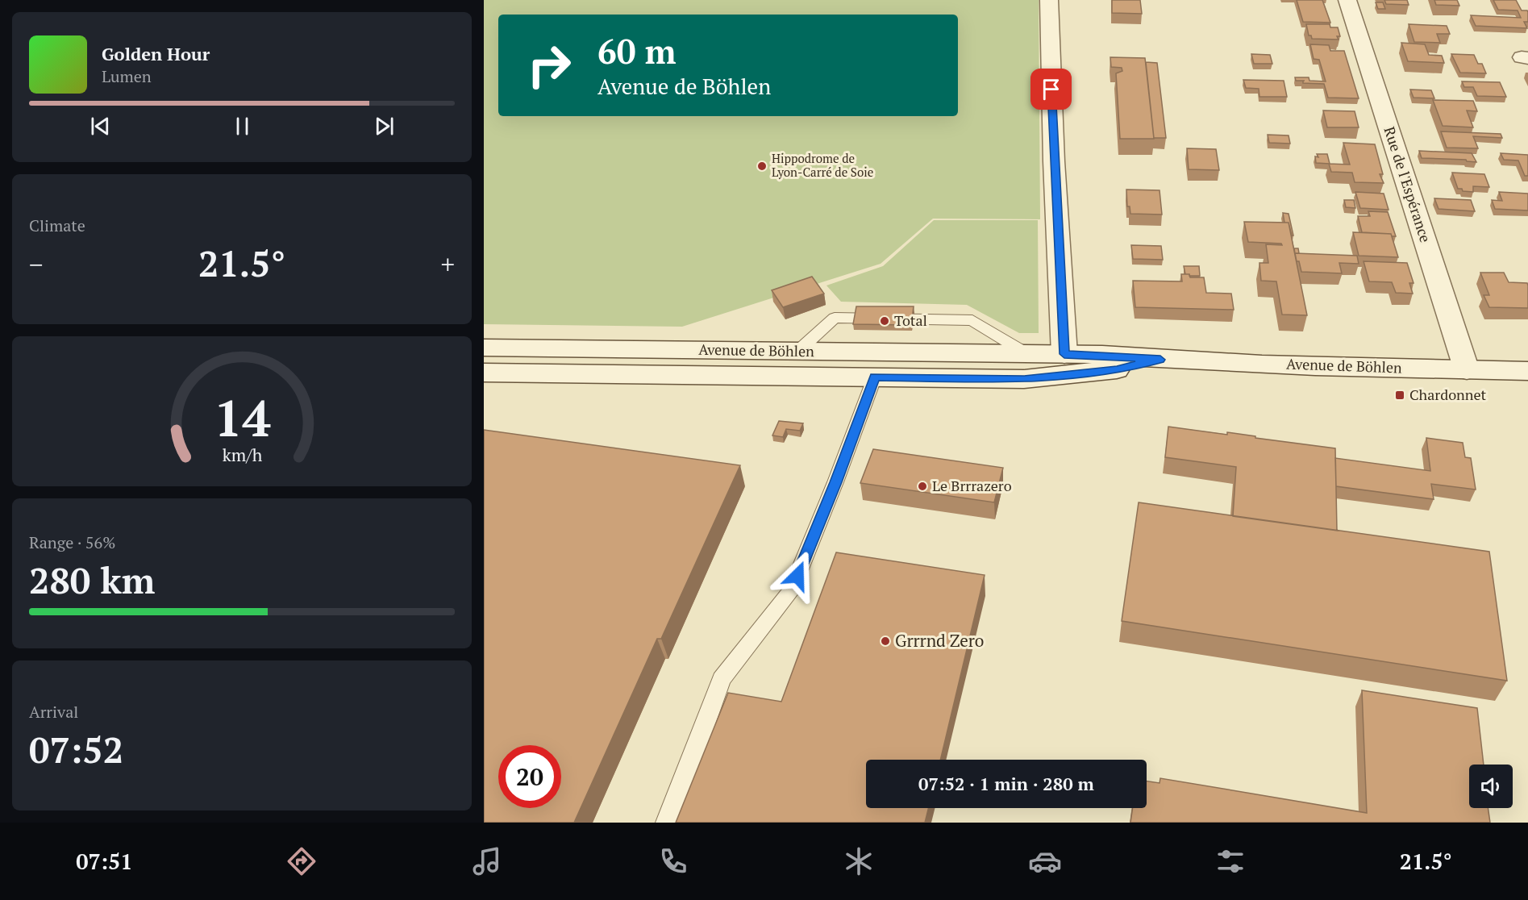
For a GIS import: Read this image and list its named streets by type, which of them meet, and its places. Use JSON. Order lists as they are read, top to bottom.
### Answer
{
  "streets": {
    "main road": ["Rue de l'Espérance", "Avenue de Böhlen"]
  },
  "crossings": [
    ["Rue de l'Espérance", "Avenue de Böhlen"]
  ],
  "places": {
    "other": [
      "Hippodrome de Lyon-Carré de Soie",
      "Total",
      "Le Brrrazero",
      "Grrrnd Zero"
    ],
    "transit": ["Chardonnet"]
  },
  "page": {
    "turn": ["60 m", "Avenue de Böhlen"],
    "song": ["Golden Hour", "Lumen"],
    "tile": [
      "Climate",
      ["Range · 56%", "280 km"],
      ["Arrival", "07:52"]
    ],
    "heat": ["−", "21.5°", "+"],
    "limit": "20",
    "trip": "07:52 · 1 min · 280 m",
    "tabs": ["07:51", "21.5°"],
    "gauge": ["14", "km/h"]
  }
}
